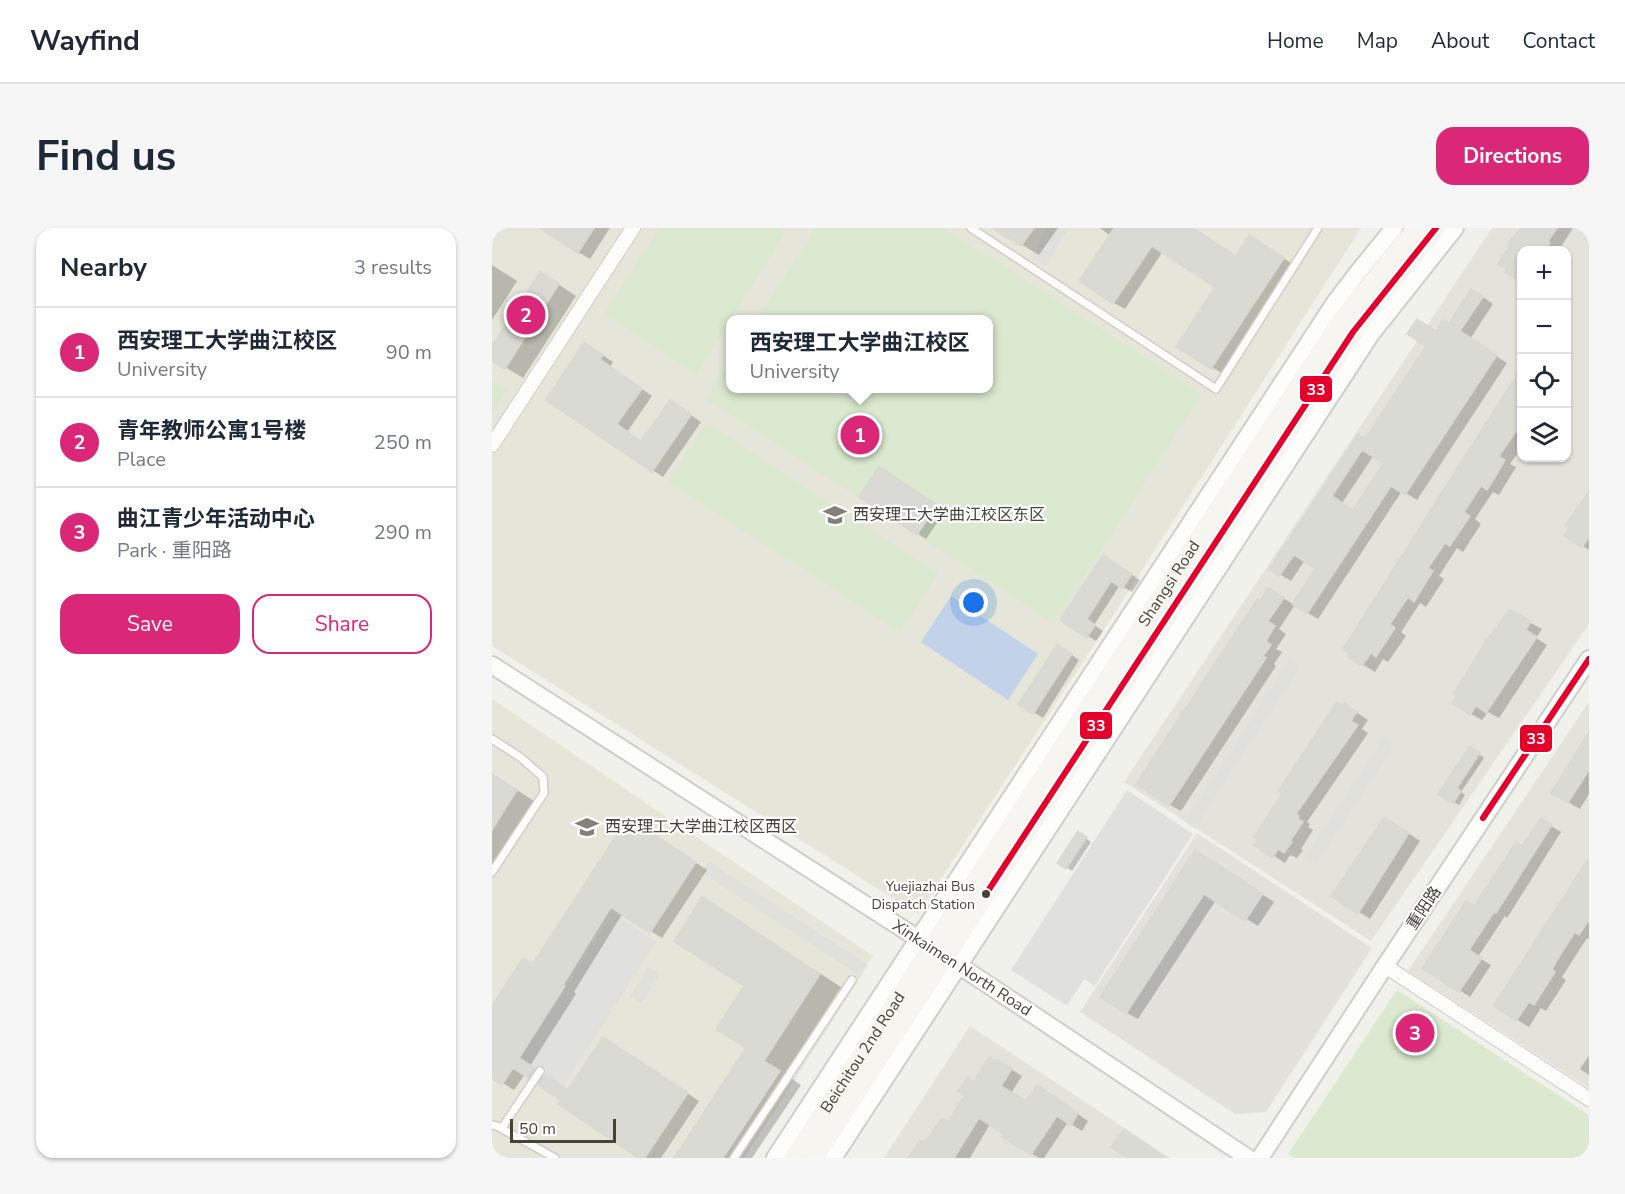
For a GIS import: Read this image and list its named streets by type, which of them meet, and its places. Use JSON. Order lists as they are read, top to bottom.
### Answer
{
  "streets": {
    "main road": ["Shangsi Road", "Beichitou 2nd Road"],
    "street": ["重阳路", "Xinkaimen North Road"]
  },
  "crossings": [
    ["Shangsi Road", "Xinkaimen North Road"],
    ["Shangsi Road", "Beichitou 2nd Road"],
    ["Xinkaimen North Road", "Beichitou 2nd Road"]
  ],
  "places": {
    "school or university": ["西安理工大学曲江校区东区", "西安理工大学曲江校区西区"],
    "other": ["Yuejiazhai Bus Dispatch Station"]
  },
  "lines": ["transit line 33"],
  "scale_bar": "50 m",
  "page": {
    "header": "Wayfind",
    "nav": [
      "Home",
      "Map",
      "About",
      "Contact"
    ],
    "buttons": [
      "Directions",
      ["Save", "Share"]
    ],
    "title": "Find us",
    "heading": ["Nearby", "3 results"],
    "map_buttons": ["+", "−"],
    "pins": ["2", "1", "3"],
    "list": [
      {
        "mark": "1",
        "name": "西安理工大学曲江校区",
        "note": "University",
        "value": "90 m"
      },
      {
        "mark": "2",
        "name": "青年教师公寓1号楼",
        "note": "Place",
        "value": "250 m"
      },
      {
        "mark": "3",
        "name": "曲江青少年活动中心",
        "note": "Park · 重阳路",
        "value": "290 m"
      }
    ],
    "popup": ["西安理工大学曲江校区", "University"],
    "scale": "50 m"
  }
}
